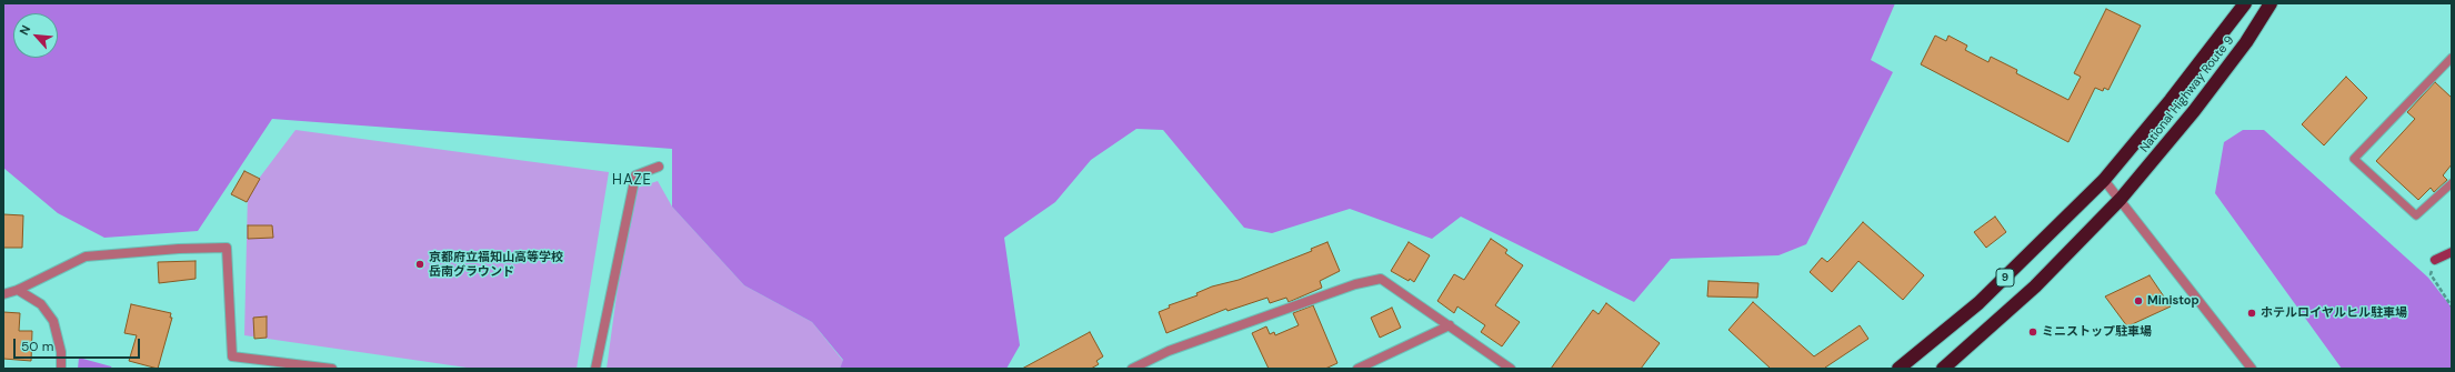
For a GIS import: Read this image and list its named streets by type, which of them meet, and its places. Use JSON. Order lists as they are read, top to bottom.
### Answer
{
  "streets": {
    "highway": ["National Highway Route 9", "9"]
  },
  "crossings": [
    ["National Highway Route 9", "9"]
  ],
  "districts": ["HAZE"],
  "places": [
    "京都府立福知山高等学校 岳南グラウンド",
    "Ministop",
    "ホテルロイヤルヒル駐車場",
    "ミニストップ駐車場"
  ],
  "scale_bar": "50 m",
  "north": "top left"
}
